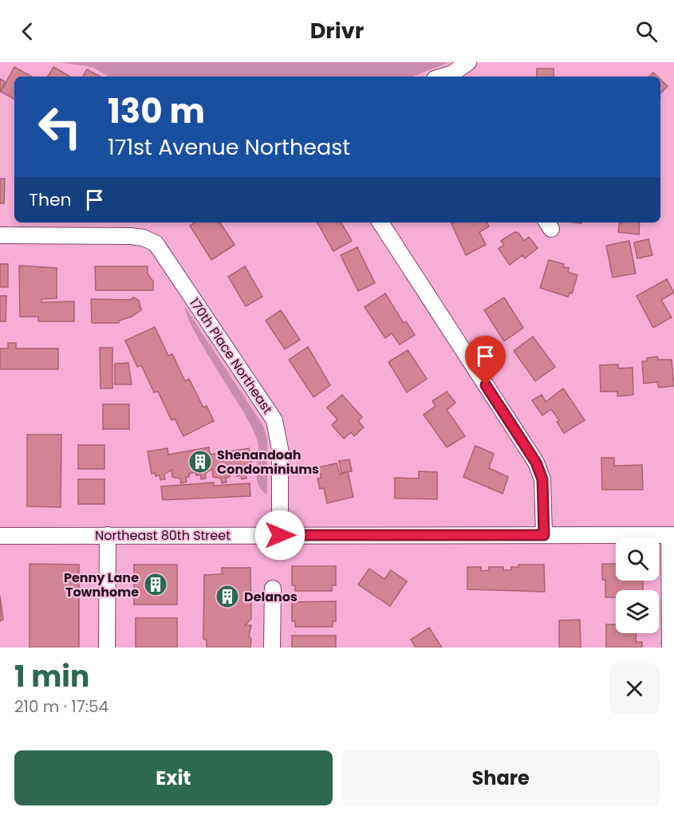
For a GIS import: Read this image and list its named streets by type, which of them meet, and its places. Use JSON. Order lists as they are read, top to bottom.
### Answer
{
  "streets": {
    "street": ["170th Place Northeast", "Northeast 80th Street"]
  },
  "crossings": [
    ["170th Place Northeast", "Northeast 80th Street"]
  ],
  "places": {
    "building": ["Shenandoah Condominiums", "Penny Lane Townhome", "Delanos"]
  },
  "page": {
    "header": "Drivr",
    "turn": ["130 m", "171st Avenue Northeast"],
    "then": "Then",
    "heading": ["1 min", "210 m · 17:54"],
    "buttons": ["Exit", "Share"]
  }
}
